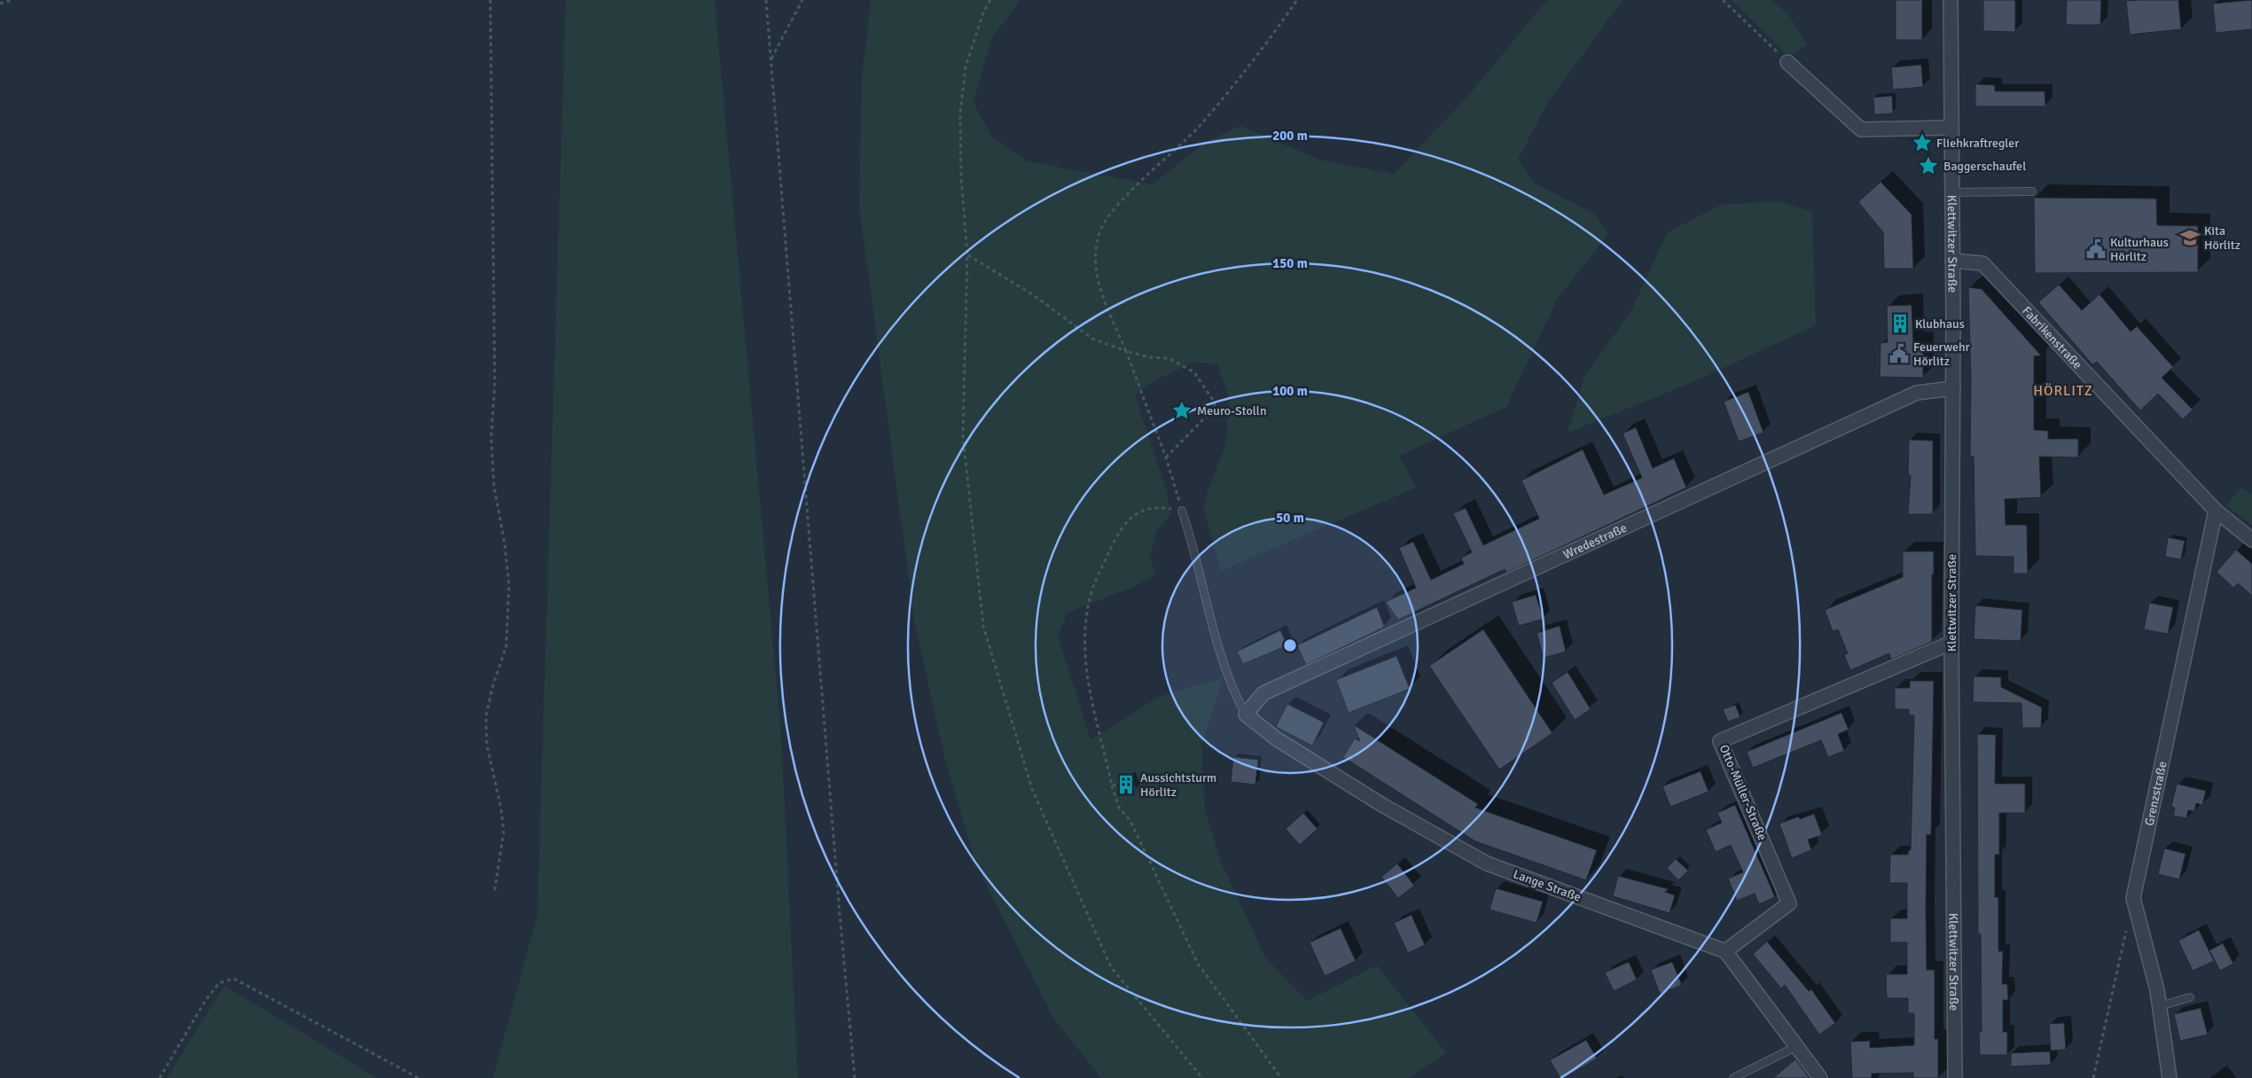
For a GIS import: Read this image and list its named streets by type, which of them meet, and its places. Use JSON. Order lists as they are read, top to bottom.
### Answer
{
  "streets": {
    "street": [
      "Klettwitzer Straße",
      "Fabrikenstraße",
      "Wredestraße",
      "Otto-Müller-Straße",
      "Grenzstraße",
      "Lange Straße"
    ]
  },
  "crossings": [
    ["Klettwitzer Straße", "Fabrikenstraße"],
    ["Klettwitzer Straße", "Wredestraße"],
    ["Klettwitzer Straße", "Otto-Müller-Straße"],
    ["Fabrikenstraße", "Grenzstraße"],
    ["Wredestraße", "Lange Straße"],
    ["Otto-Müller-Straße", "Lange Straße"]
  ],
  "districts": ["HÖRLITZ"],
  "places": {
    "place": ["Fliehkraftregler", "Baggerschaufel", "Meuro-Stolln"],
    "school or university": ["Kita Hörlitz"],
    "public building": ["Kulturhaus Hörlitz", "Feuerwehr Hörlitz"],
    "building": ["Klubhaus", "Aussichtsturm Hörlitz"]
  },
  "rings": [
    "200 m",
    "150 m",
    "100 m",
    "50 m"
  ]
}
